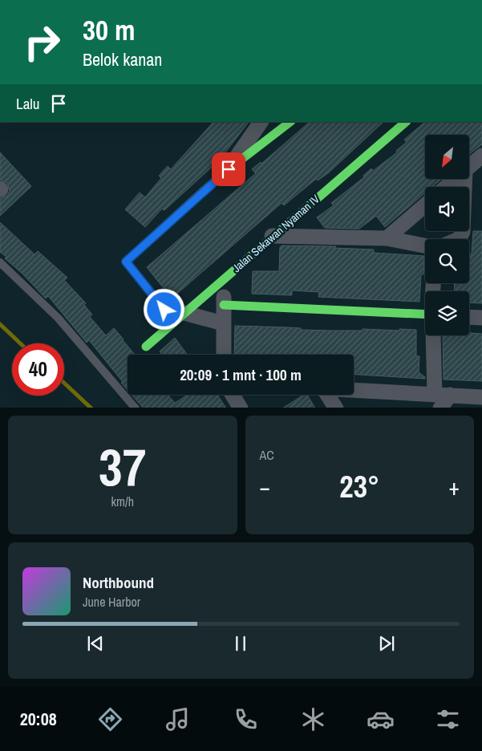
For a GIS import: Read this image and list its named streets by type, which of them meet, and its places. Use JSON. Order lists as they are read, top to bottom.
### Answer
{
  "streets": {
    "street": ["Jalan Sekawan Nyaman IV"]
  },
  "north": "bottom left",
  "page": {
    "turn": ["30 m", "Belok kanan"],
    "then": "Lalu",
    "limit": "40",
    "trip": "20:09 · 1 mnt · 100 m",
    "tile": [
      ["37", "km/h"],
      "AC"
    ],
    "heat": ["−", "23°", "+"],
    "song": ["Northbound", "June Harbor"],
    "tabs": "20:08"
  }
}
